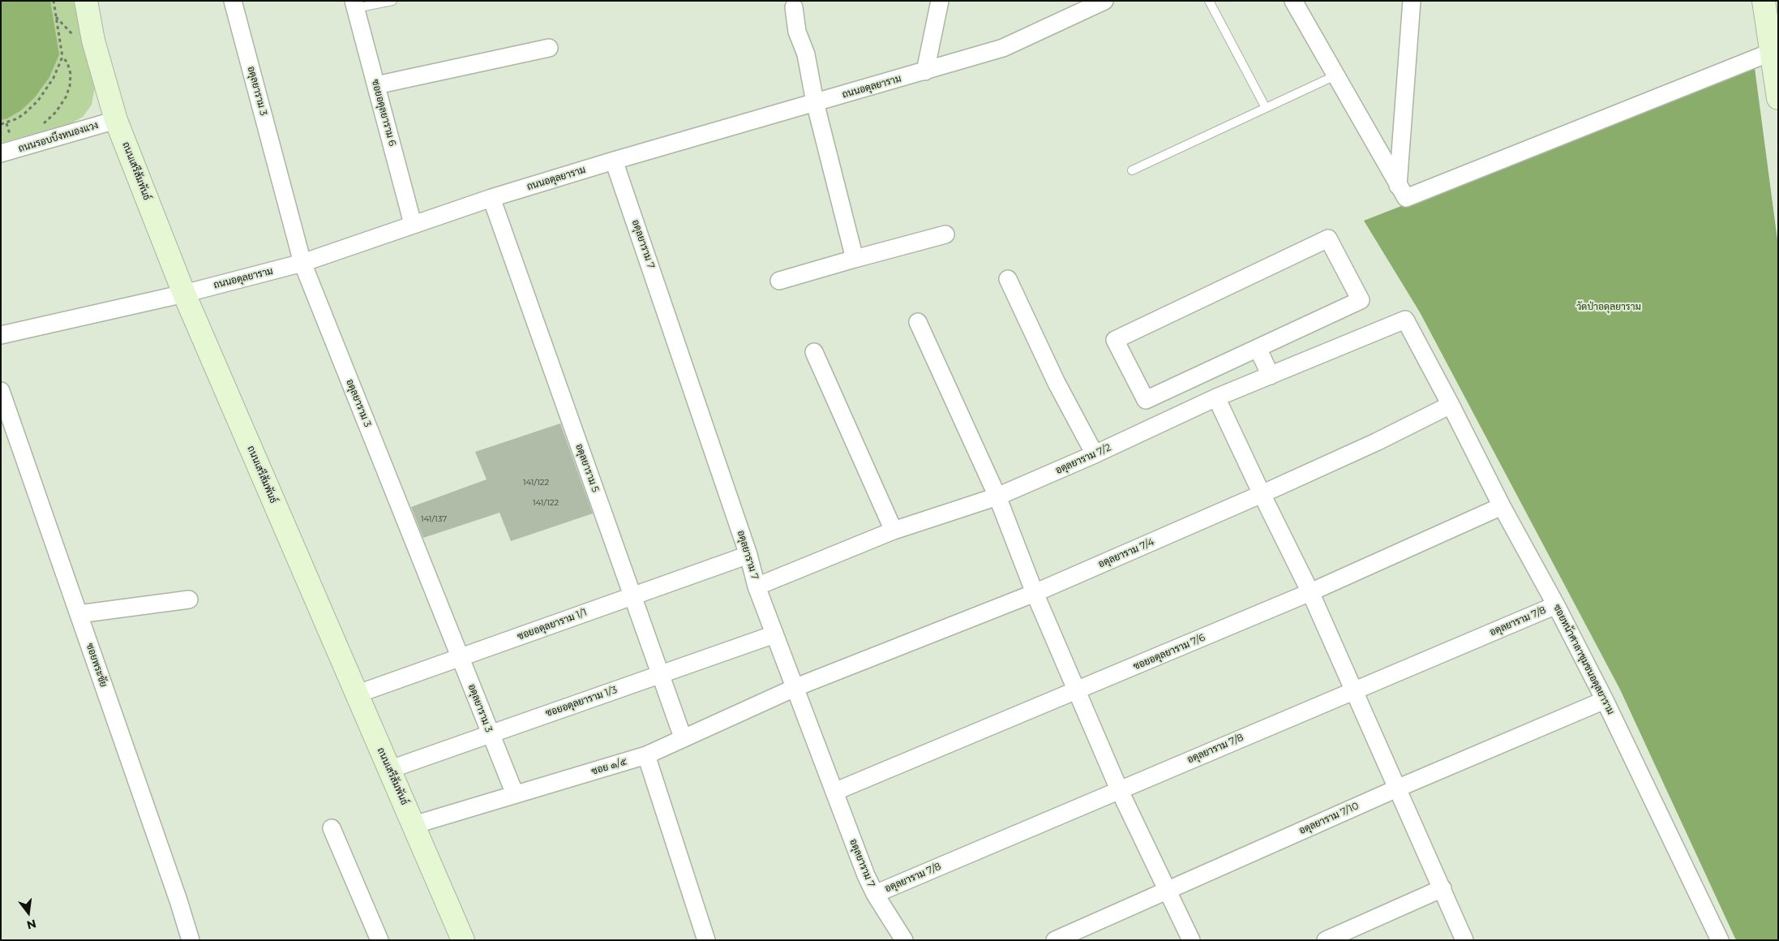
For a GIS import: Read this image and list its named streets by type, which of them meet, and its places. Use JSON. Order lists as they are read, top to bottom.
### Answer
{
  "streets": {
    "street": [
      "ถนนอดุลยาราม",
      "อดุลยาราม 3",
      "ซอยอดุลยาราม 6",
      "ถนนรอบบึงหนองแวง",
      "ถนนเสรีสัมพันธ์",
      "อดุลยาราม 7",
      "อดุลยาราม 7/2",
      "อดุลยาราม 5",
      "อดุลยาราม 7/4",
      "อดุลยาราม 7/8",
      "ซอยอดุลยาราม 1/1",
      "ซอยอดุลยาราม 7/6",
      "ซอยหน้าศาลาชุมชนอดุลยาราม",
      "ซอยพระชัย",
      "ซอยอดุลยาราม 1/3",
      "ซอย ๑/๕",
      "อดุลยาราม 7/10"
    ]
  },
  "crossings": [
    ["ถนนอดุลยาราม", "อดุลยาราม 3"],
    ["ถนนอดุลยาราม", "ซอยอดุลยาราม 6"],
    ["ถนนอดุลยาราม", "ถนนเสรีสัมพันธ์"],
    ["ถนนอดุลยาราม", "อดุลยาราม 7"],
    ["ถนนอดุลยาราม", "อดุลยาราม 5"],
    ["อดุลยาราม 3", "ซอยอดุลยาราม 1/1"],
    ["อดุลยาราม 3", "ซอยอดุลยาราม 1/3"],
    ["อดุลยาราม 3", "ซอย ๑/๕"],
    ["ถนนรอบบึงหนองแวง", "ถนนเสรีสัมพันธ์"],
    ["ถนนเสรีสัมพันธ์", "ซอยอดุลยาราม 1/1"],
    ["ถนนเสรีสัมพันธ์", "ซอยอดุลยาราม 1/3"],
    ["ถนนเสรีสัมพันธ์", "ซอย ๑/๕"],
    ["อดุลยาราม 7", "อดุลยาราม 7/2"],
    ["อดุลยาราม 7", "อดุลยาราม 7/4"],
    ["อดุลยาราม 7", "อดุลยาราม 7/8"],
    ["อดุลยาราม 7", "ซอยอดุลยาราม 1/1"],
    ["อดุลยาราม 7", "ซอยอดุลยาราม 7/6"],
    ["อดุลยาราม 7", "ซอยอดุลยาราม 1/3"],
    ["อดุลยาราม 7", "ซอย ๑/๕"],
    ["อดุลยาราม 7/2", "ซอยหน้าศาลาชุมชนอดุลยาราม"],
    ["อดุลยาราม 5", "ซอยอดุลยาราม 1/1"],
    ["อดุลยาราม 5", "ซอยอดุลยาราม 1/3"],
    ["อดุลยาราม 5", "ซอย ๑/๕"],
    ["อดุลยาราม 7/4", "ซอยหน้าศาลาชุมชนอดุลยาราม"],
    ["อดุลยาราม 7/4", "ซอย ๑/๕"],
    ["อดุลยาราม 7/8", "ซอยหน้าศาลาชุมชนอดุลยาราม"],
    ["ซอยอดุลยาราม 7/6", "ซอยหน้าศาลาชุมชนอดุลยาราม"],
    ["ซอยหน้าศาลาชุมชนอดุลยาราม", "อดุลยาราม 7/10"]
  ],
  "parks": ["วัดป่าอดุลยาราม"],
  "house_numbers": ["141/122", "141/122", "141/137"],
  "north": "bottom"
}
